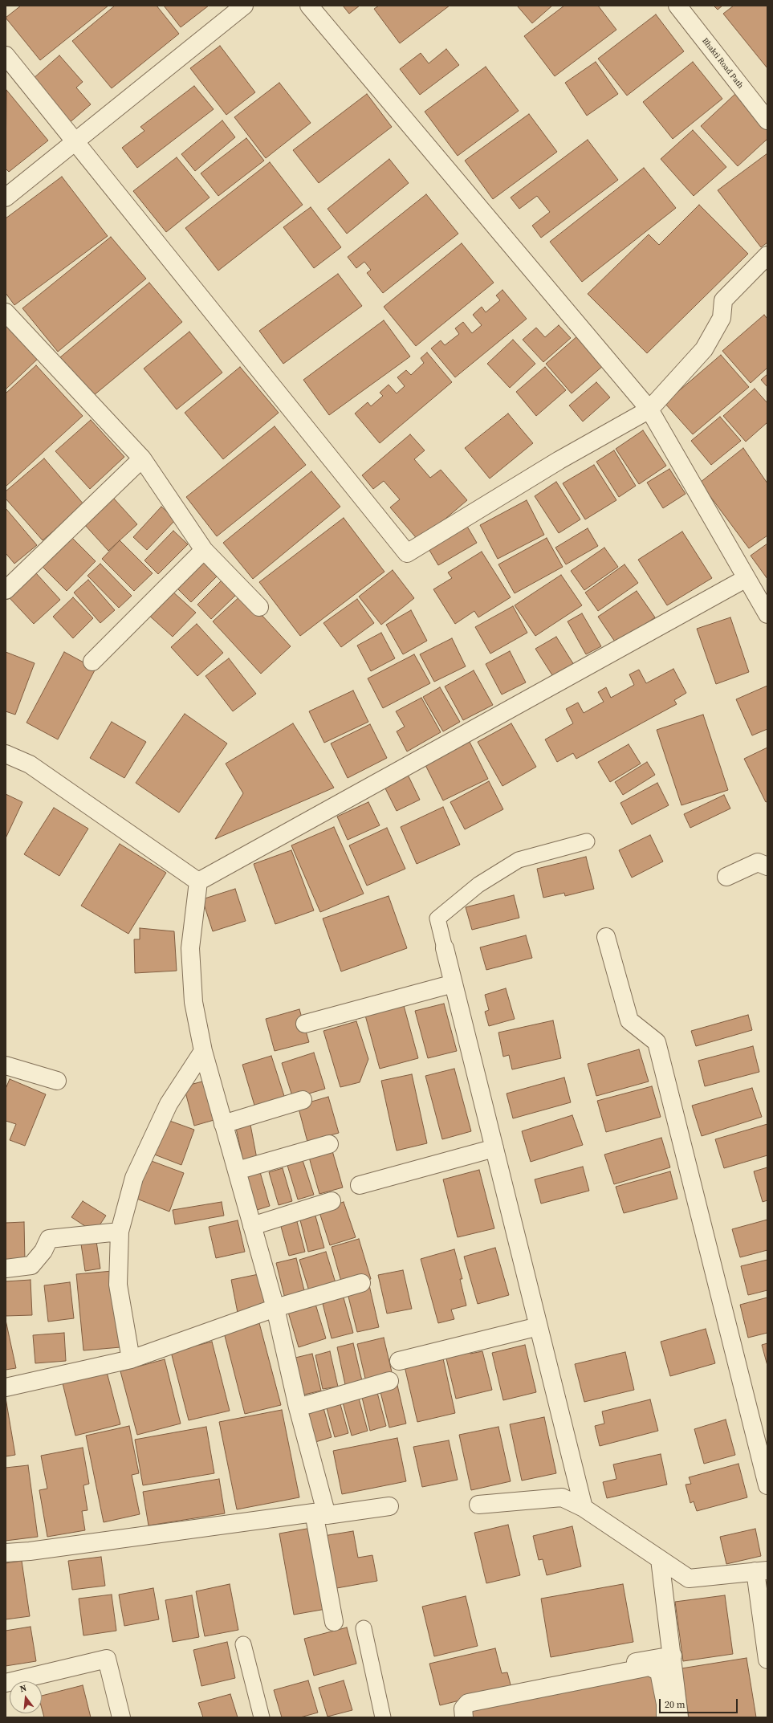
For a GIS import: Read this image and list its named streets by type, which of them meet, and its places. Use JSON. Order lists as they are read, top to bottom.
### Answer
{
  "streets": {
    "street": ["Bhakti Road Path"]
  },
  "scale_bar": "20 m",
  "north": "top"
}
